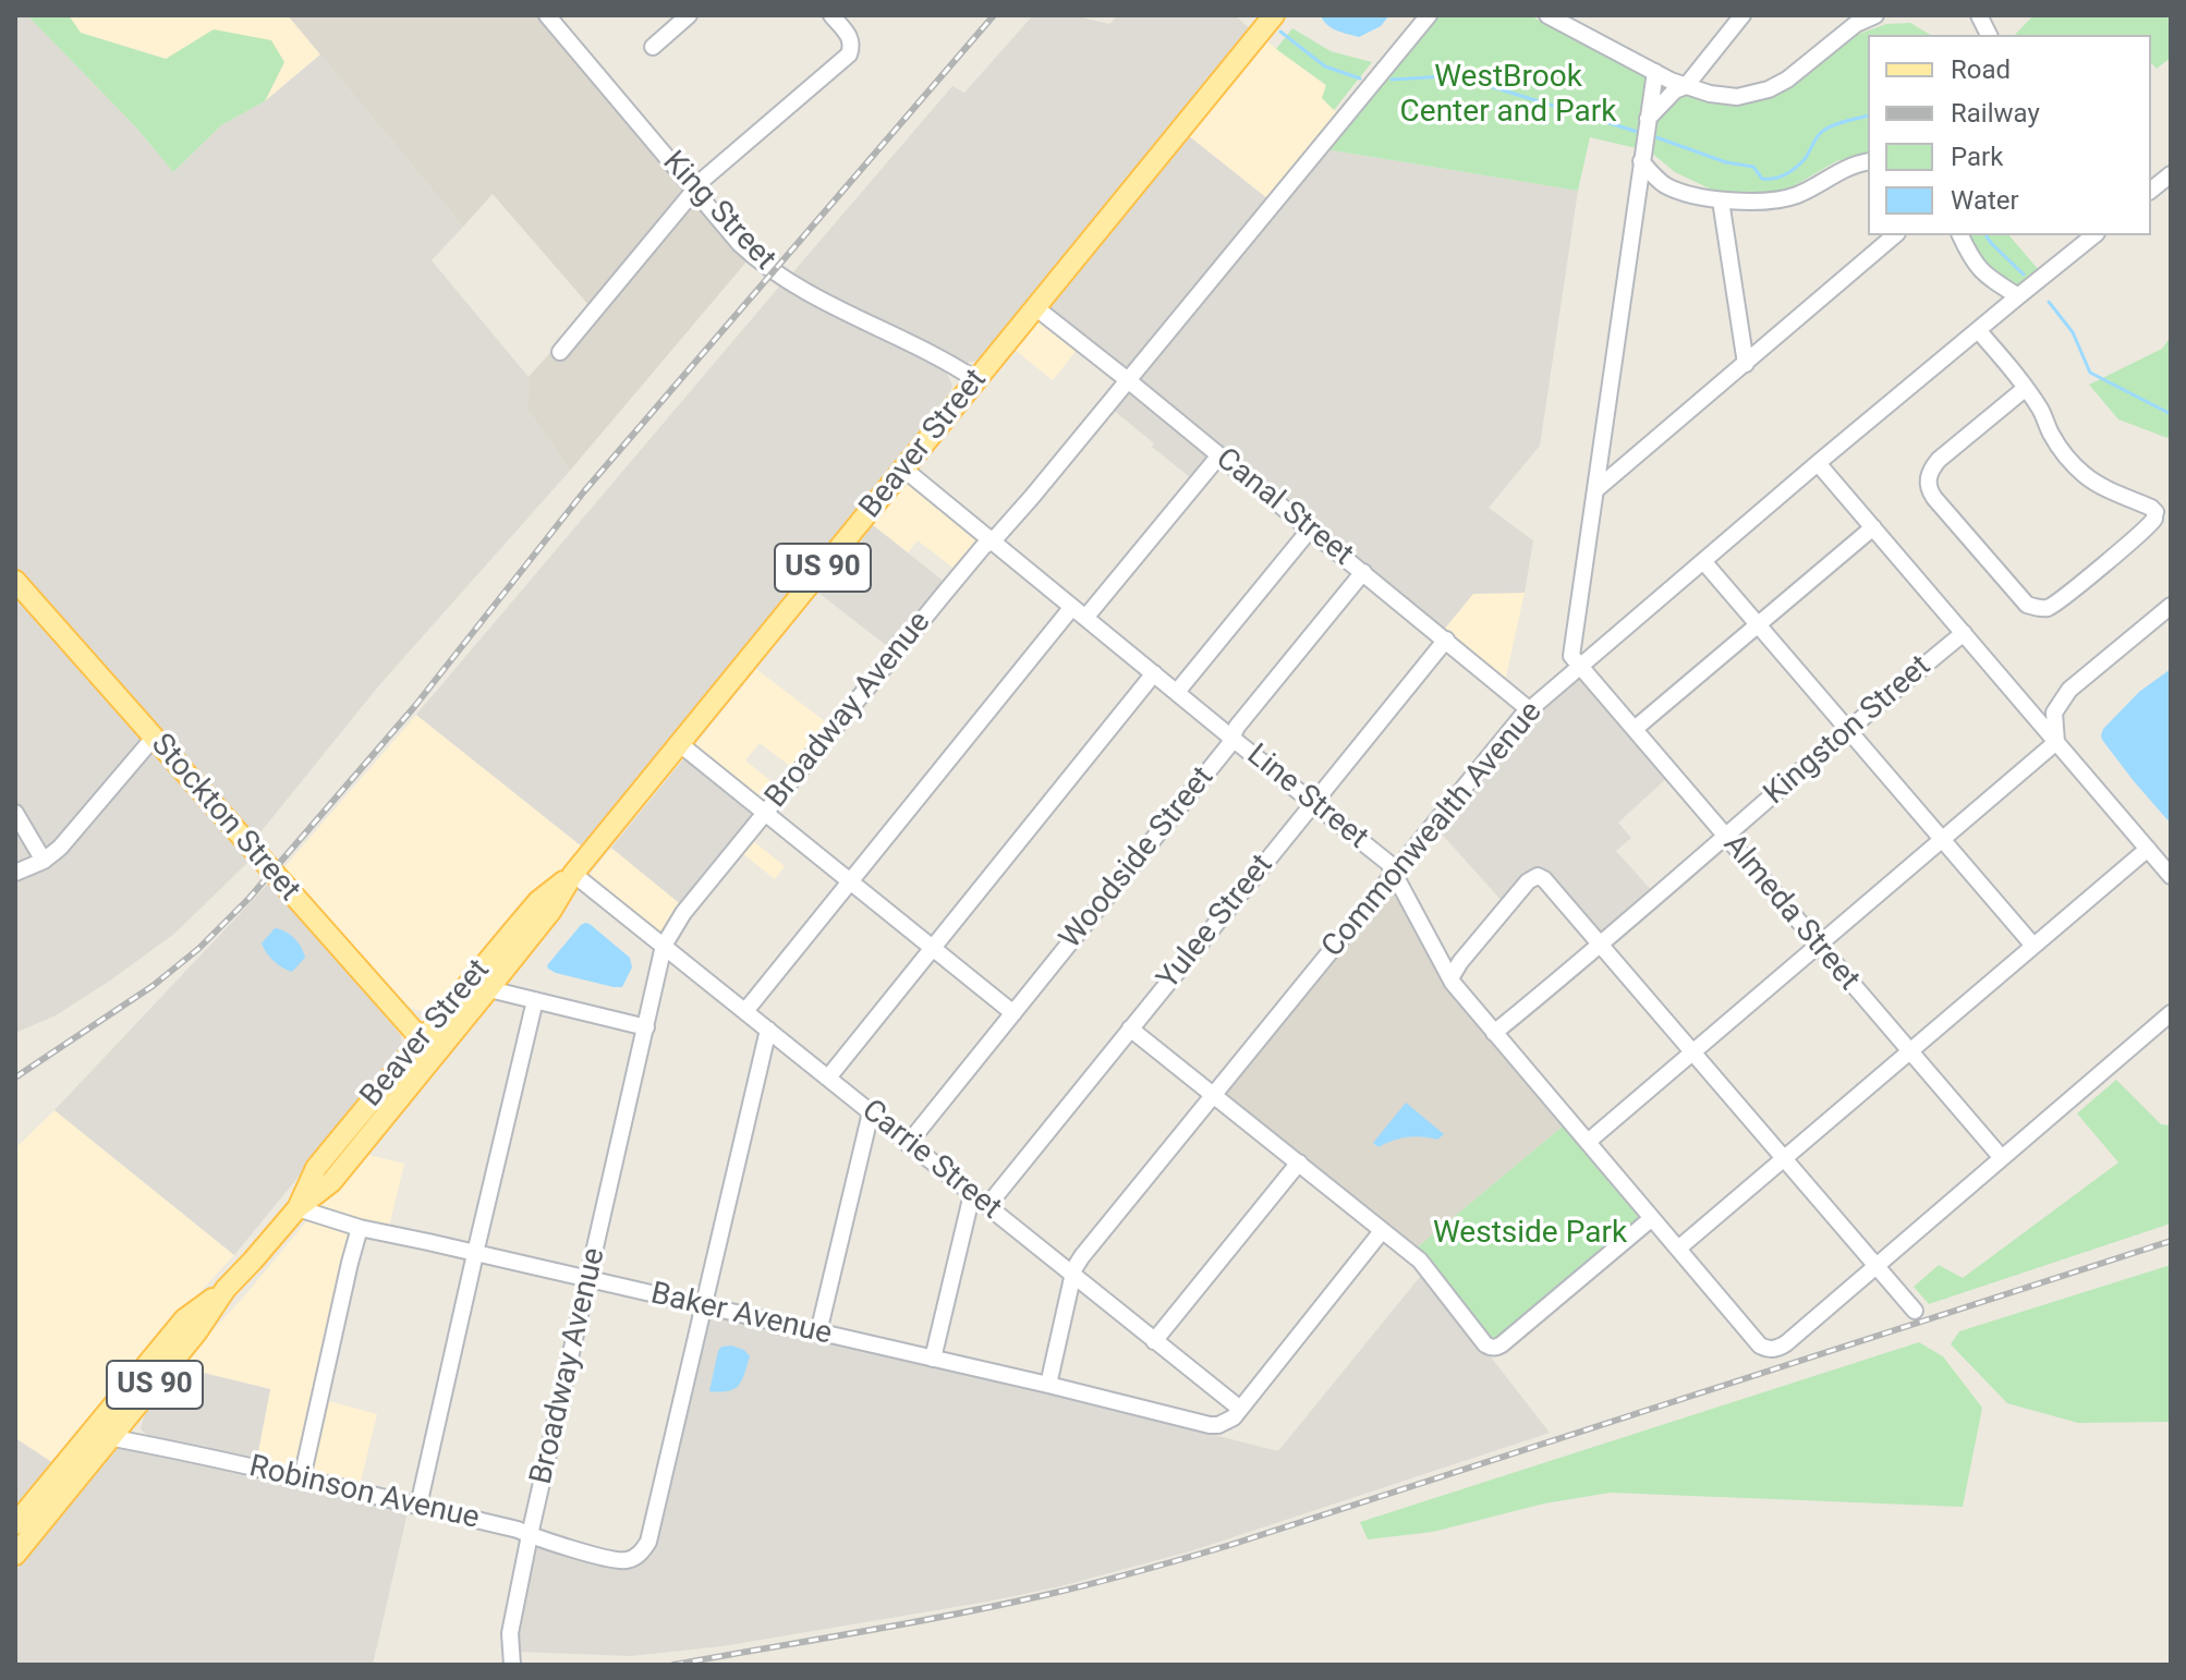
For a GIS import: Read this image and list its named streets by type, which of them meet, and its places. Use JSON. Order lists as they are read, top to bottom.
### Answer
{
  "streets": {
    "main road": ["Beaver Street", "US 90", "Stockton Street"],
    "street": [
      "King Street",
      "Canal Street",
      "Broadway Avenue",
      "Kingston Street",
      "Line Street",
      "Commonwealth Avenue",
      "Woodside Street",
      "Almeda Street",
      "Yulee Street",
      "Carrie Street",
      "Baker Avenue",
      "Robinson Avenue"
    ]
  },
  "crossings": [
    ["King Street", "Beaver Street"],
    ["Beaver Street", "Canal Street"],
    ["Beaver Street", "Line Street"],
    ["Beaver Street", "Stockton Street"],
    ["Beaver Street", "Carrie Street"],
    ["Beaver Street", "Baker Avenue"],
    ["Beaver Street", "Robinson Avenue"],
    ["Canal Street", "Broadway Avenue"],
    ["Canal Street", "Commonwealth Avenue"],
    ["Canal Street", "Woodside Street"],
    ["Canal Street", "Yulee Street"],
    ["Broadway Avenue", "Line Street"],
    ["Broadway Avenue", "Carrie Street"],
    ["Broadway Avenue", "Baker Avenue"],
    ["Broadway Avenue", "Robinson Avenue"],
    ["Kingston Street", "Line Street"],
    ["Kingston Street", "Almeda Street"],
    ["Line Street", "Commonwealth Avenue"],
    ["Line Street", "Woodside Street"],
    ["Line Street", "Yulee Street"],
    ["Commonwealth Avenue", "Almeda Street"],
    ["Commonwealth Avenue", "Carrie Street"],
    ["Commonwealth Avenue", "Baker Avenue"],
    ["Woodside Street", "Carrie Street"],
    ["Yulee Street", "Carrie Street"],
    ["Carrie Street", "Baker Avenue"],
    ["Baker Avenue", "Robinson Avenue"]
  ],
  "parks": ["WestBrook Center and Park", "Westside Park"],
  "legend": [
    "Road",
    "Railway",
    "Park",
    "Water"
  ]
}
